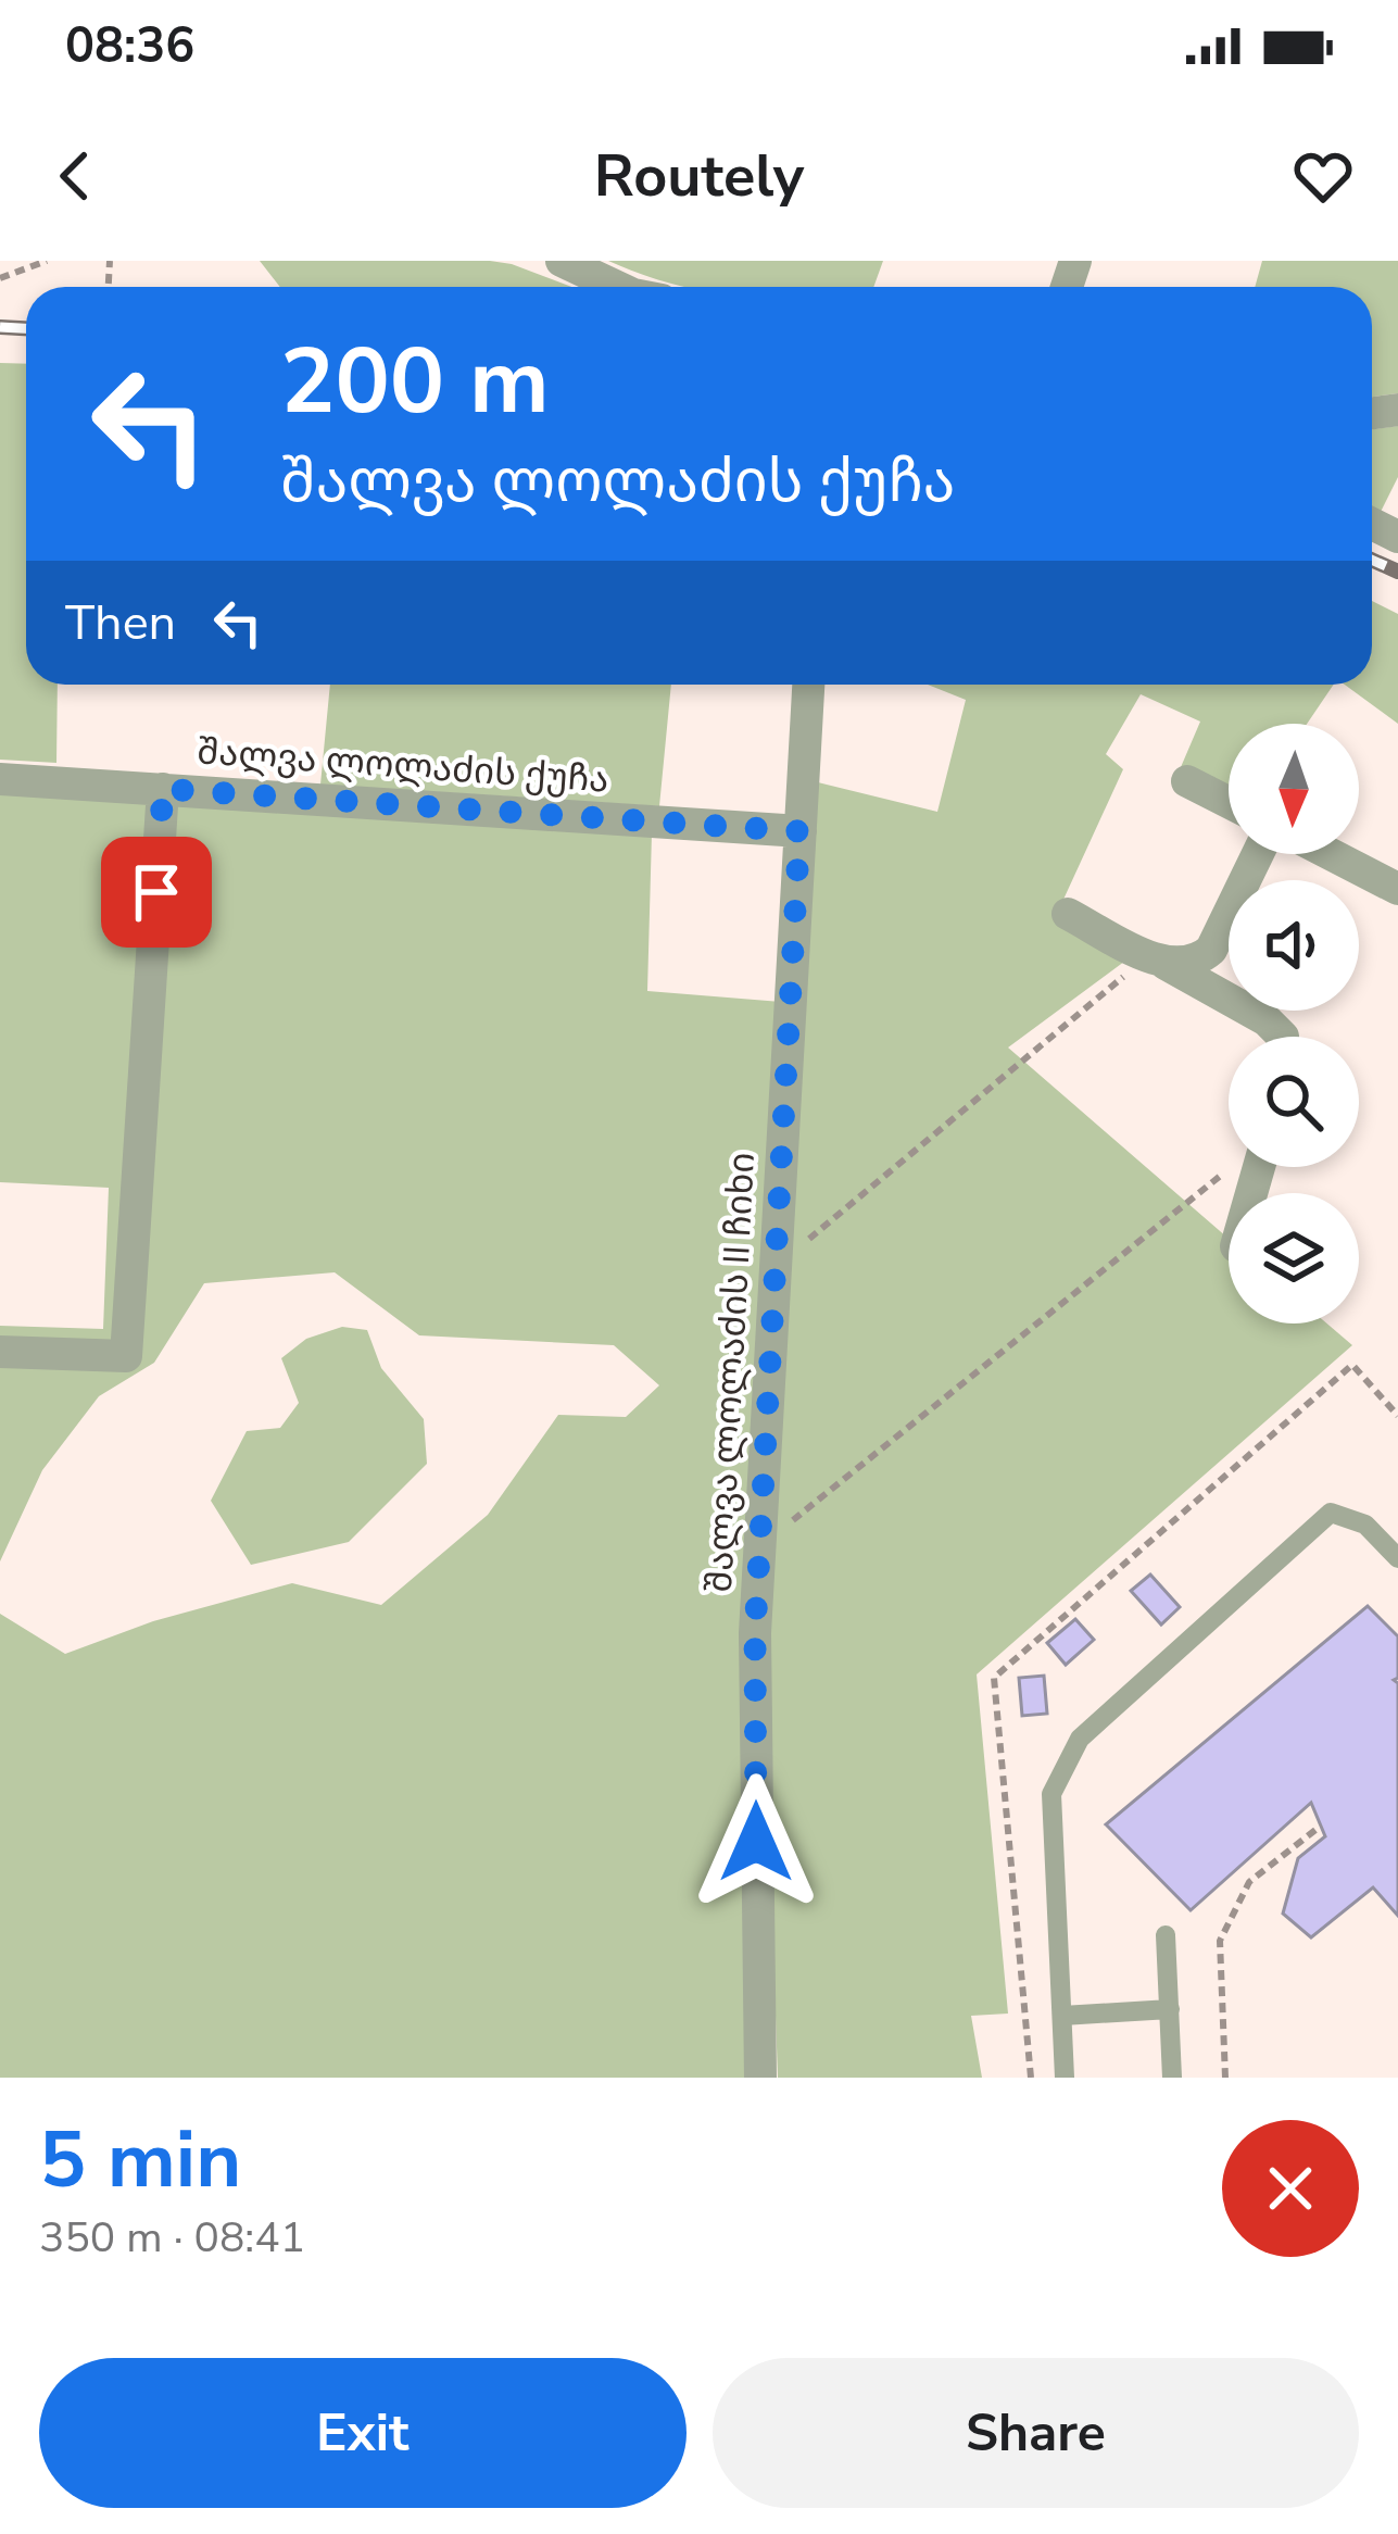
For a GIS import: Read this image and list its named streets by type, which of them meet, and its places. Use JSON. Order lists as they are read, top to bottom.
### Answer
{
  "streets": {
    "street": ["შალვა ლოლაძის ქუჩა", "შალვა ლოლაძის II ჩიხი"]
  },
  "crossings": [
    ["შალვა ლოლაძის ქუჩა", "შალვა ლოლაძის II ჩიხი"]
  ],
  "north": "bottom",
  "page": {
    "status": "08:36",
    "header": "Routely",
    "turn": ["200 m", "შალვა ლოლაძის ქუჩა"],
    "then": "Then",
    "heading": ["5 min", "350 m · 08:41"],
    "buttons": ["Exit", "Share"]
  }
}
